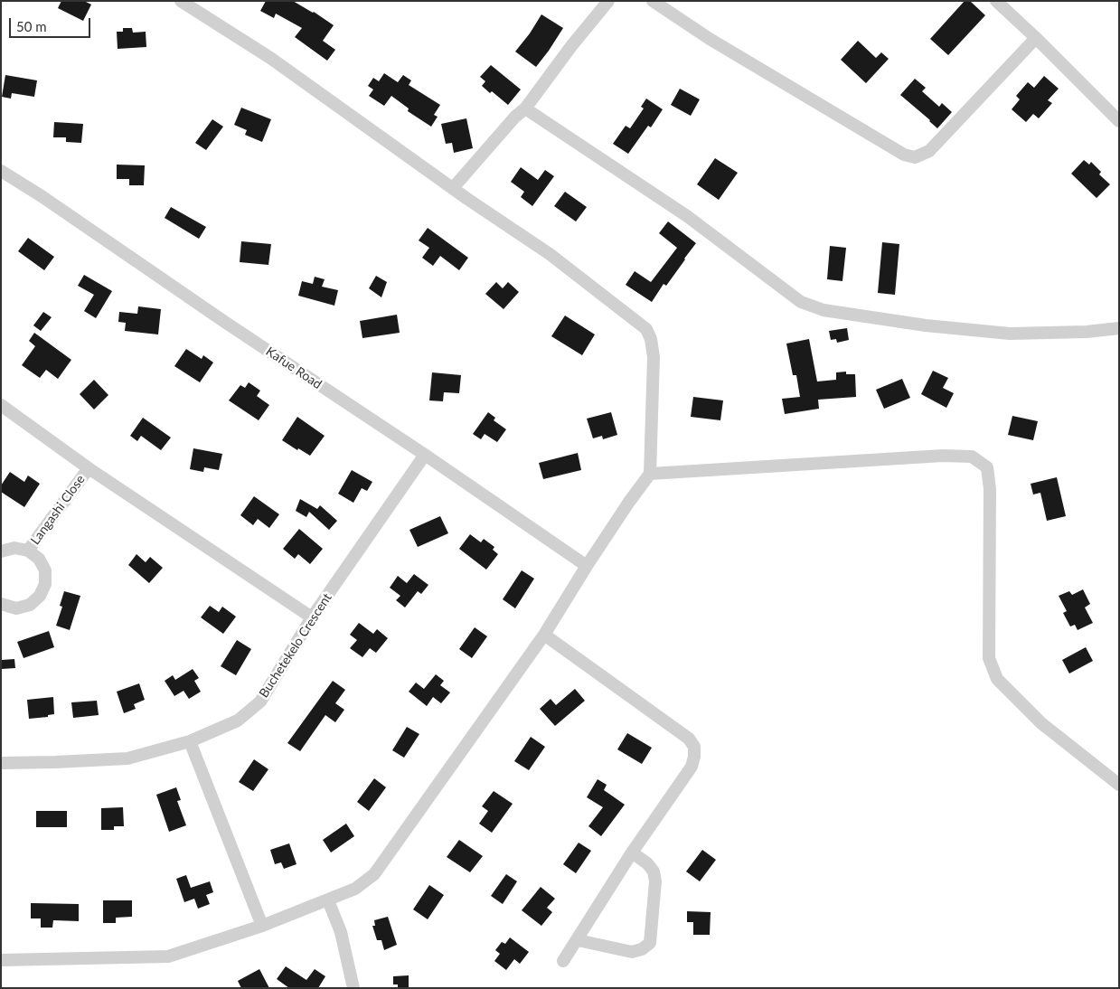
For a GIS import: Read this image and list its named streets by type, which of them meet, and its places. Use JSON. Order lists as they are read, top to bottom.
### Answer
{
  "streets": {
    "street": ["Kafue Road", "Langashi Close", "Buchetekelo Crescent"]
  },
  "crossings": [
    ["Kafue Road", "Buchetekelo Crescent"]
  ],
  "scale_bar": "50 m"
}
